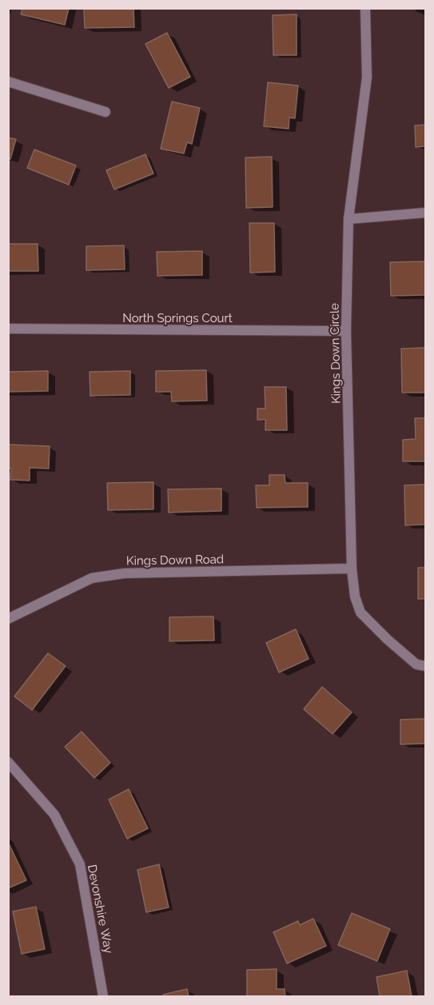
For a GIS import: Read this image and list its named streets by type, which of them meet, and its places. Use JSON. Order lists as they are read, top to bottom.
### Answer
{
  "streets": {
    "street": [
      "North Springs Court",
      "Kings Down Circle",
      "Kings Down Road",
      "Devonshire Way"
    ]
  },
  "crossings": [
    ["North Springs Court", "Kings Down Circle"],
    ["Kings Down Circle", "Kings Down Road"]
  ]
}
